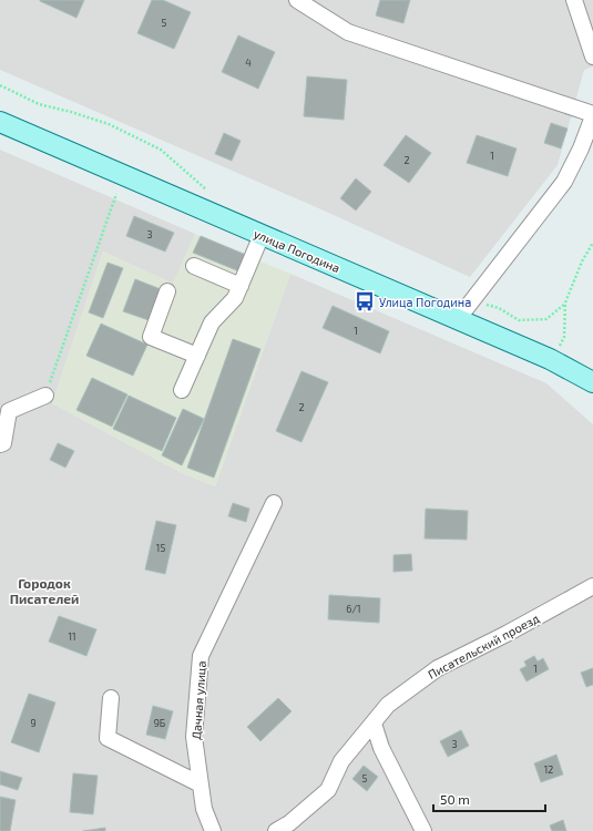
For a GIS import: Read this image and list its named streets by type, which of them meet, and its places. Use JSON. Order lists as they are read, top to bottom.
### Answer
{
  "streets": {
    "main road": ["улица Погодина"],
    "street": ["Писательский проезд", "Дачная улица"]
  },
  "districts": ["Городок Писателей"],
  "places": {
    "bus stop": ["Улица Погодина"]
  },
  "house_numbers": [
    "5",
    "4",
    "1",
    "2",
    "3",
    "1",
    "2",
    "15",
    "6/1",
    "11",
    "1",
    "9",
    "9Б",
    "3",
    "12",
    "5"
  ],
  "scale_bar": "50 m"
}
